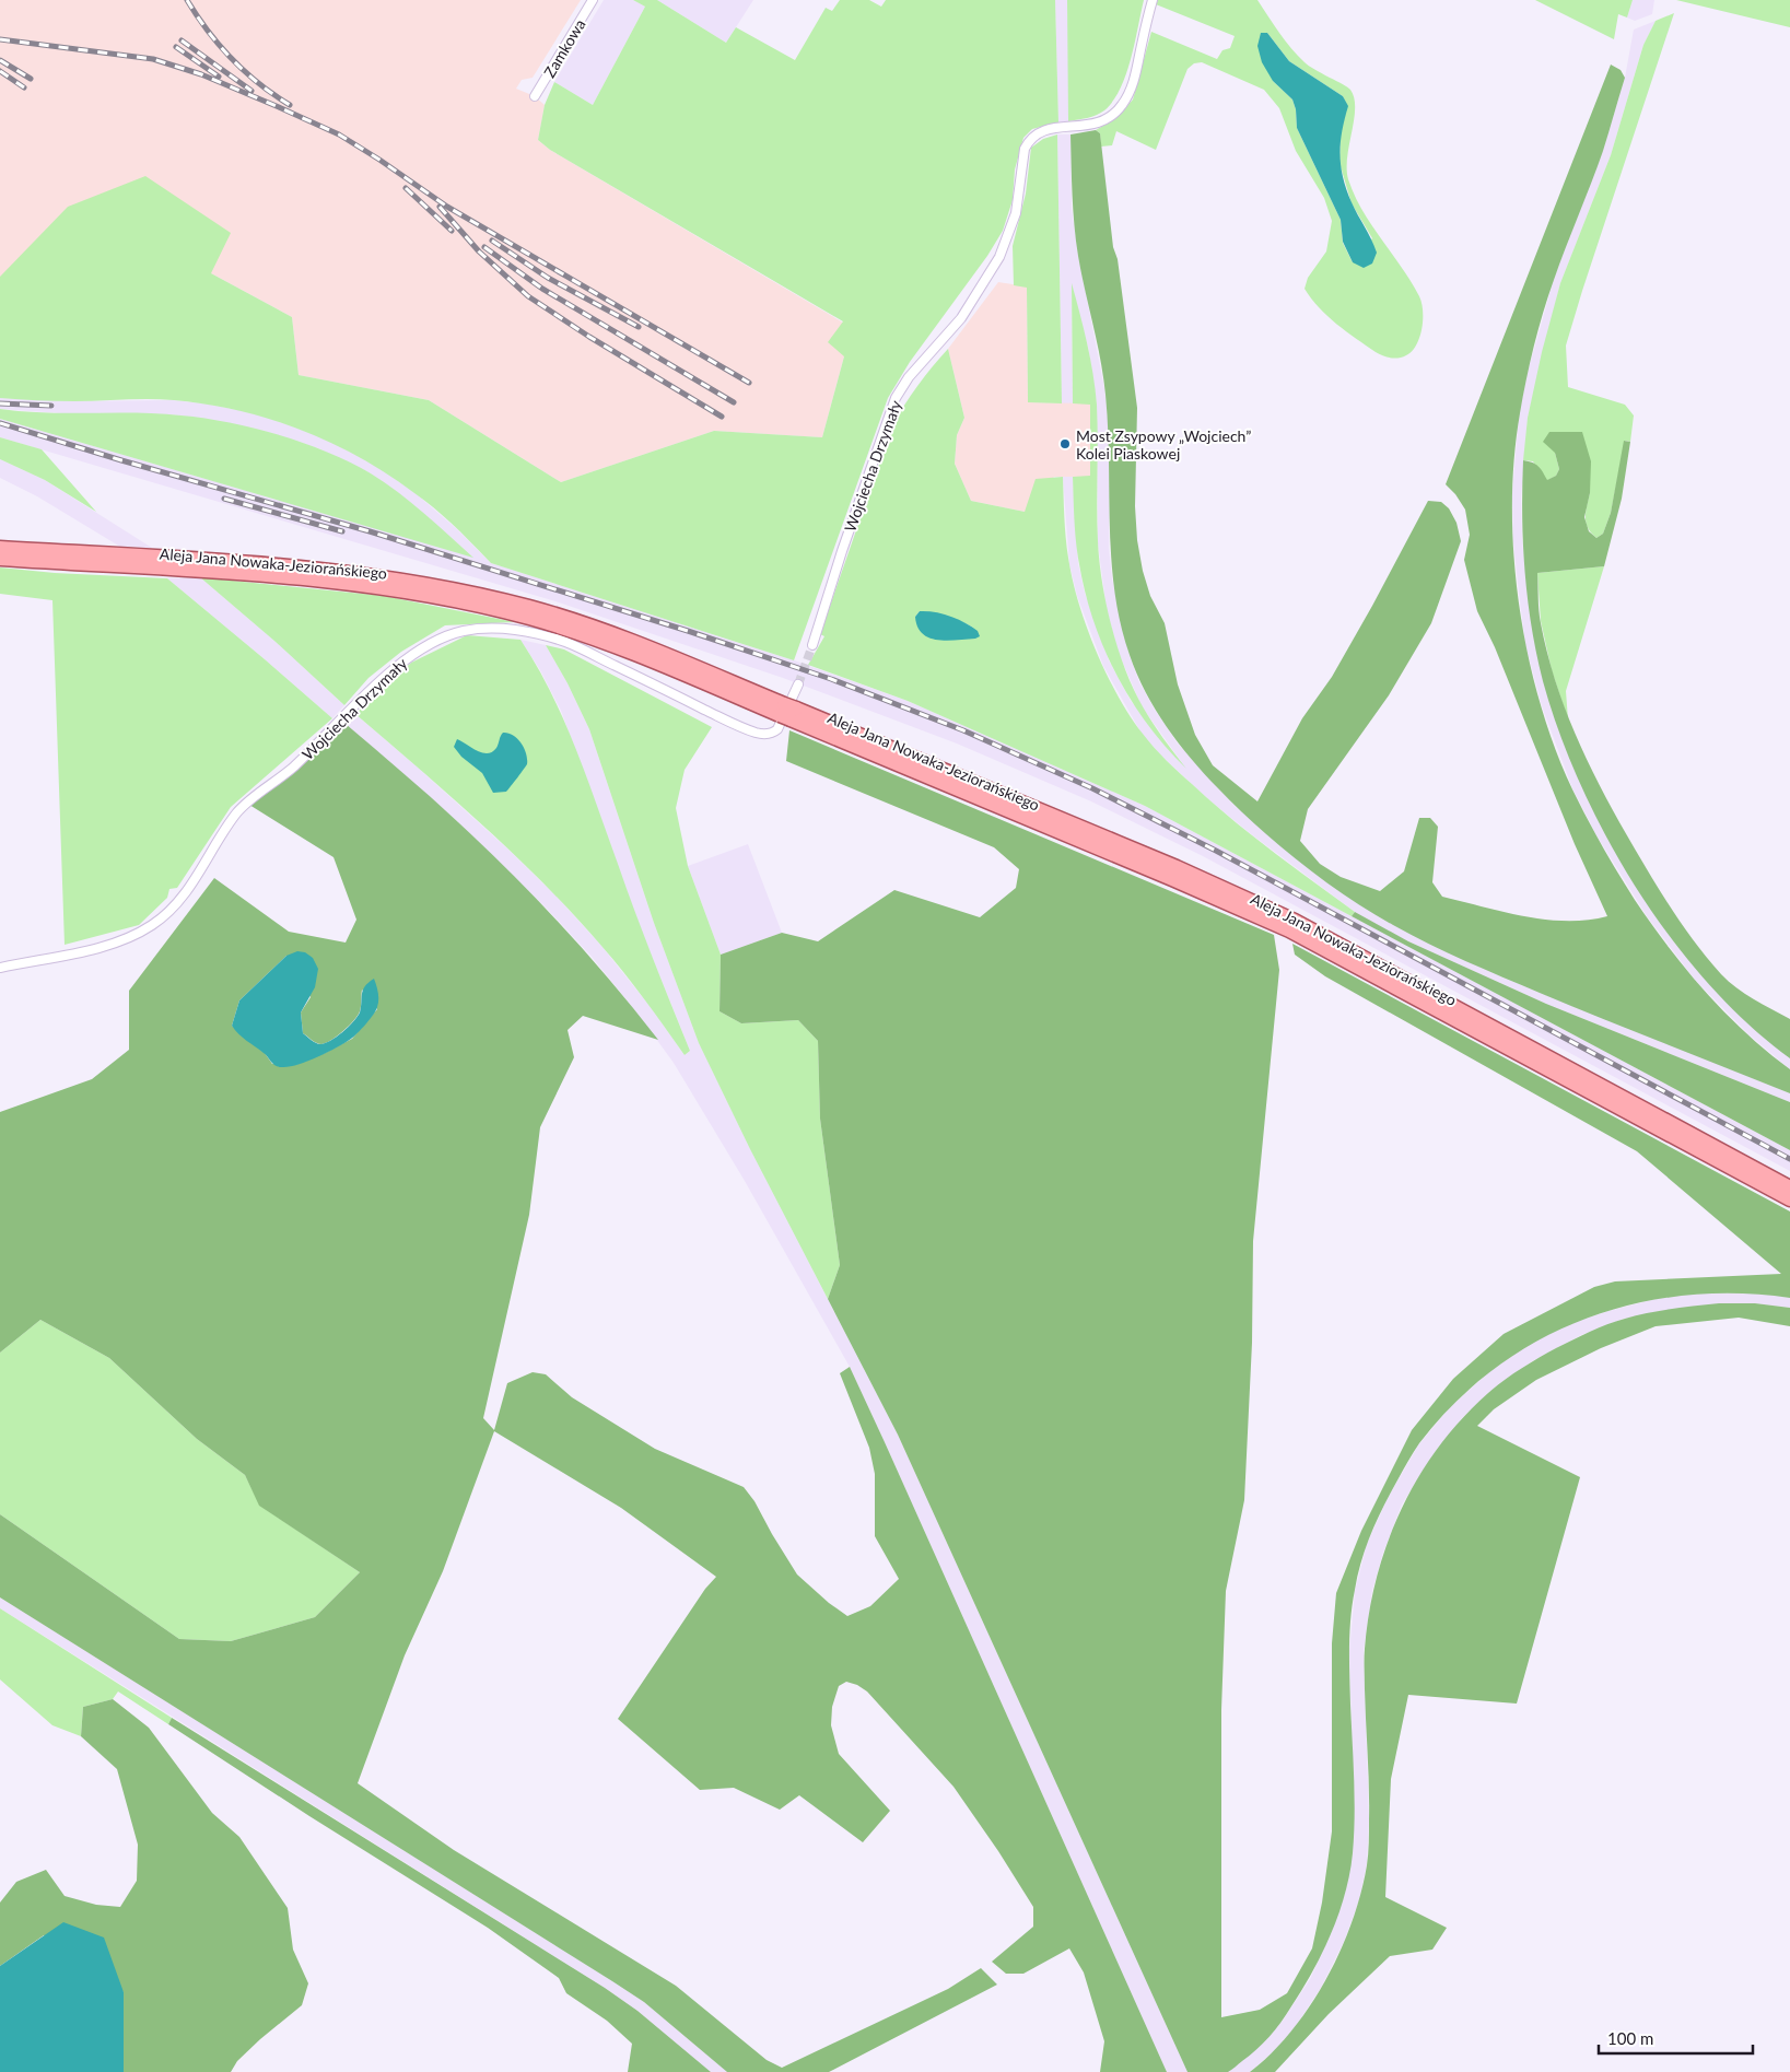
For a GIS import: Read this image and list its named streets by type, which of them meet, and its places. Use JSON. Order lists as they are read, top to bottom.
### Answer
{
  "streets": {
    "main road": ["Aleja Jana Nowaka-Jeziorańskiego"],
    "street": ["Zamkowa", "Wojciecha Drzymały"]
  },
  "places": ["Most Zsypowy „Wojciech” Kolei Piaskowej"],
  "scale_bar": "100 m"
}
